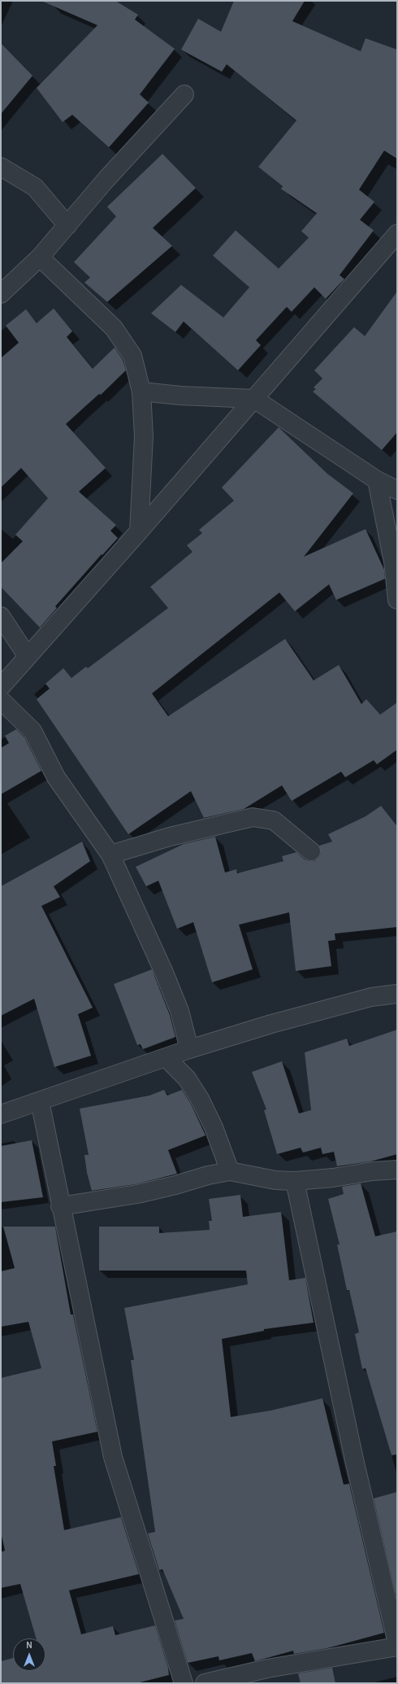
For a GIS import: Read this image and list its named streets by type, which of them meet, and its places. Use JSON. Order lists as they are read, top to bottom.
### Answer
{
  "north": "top"
}
